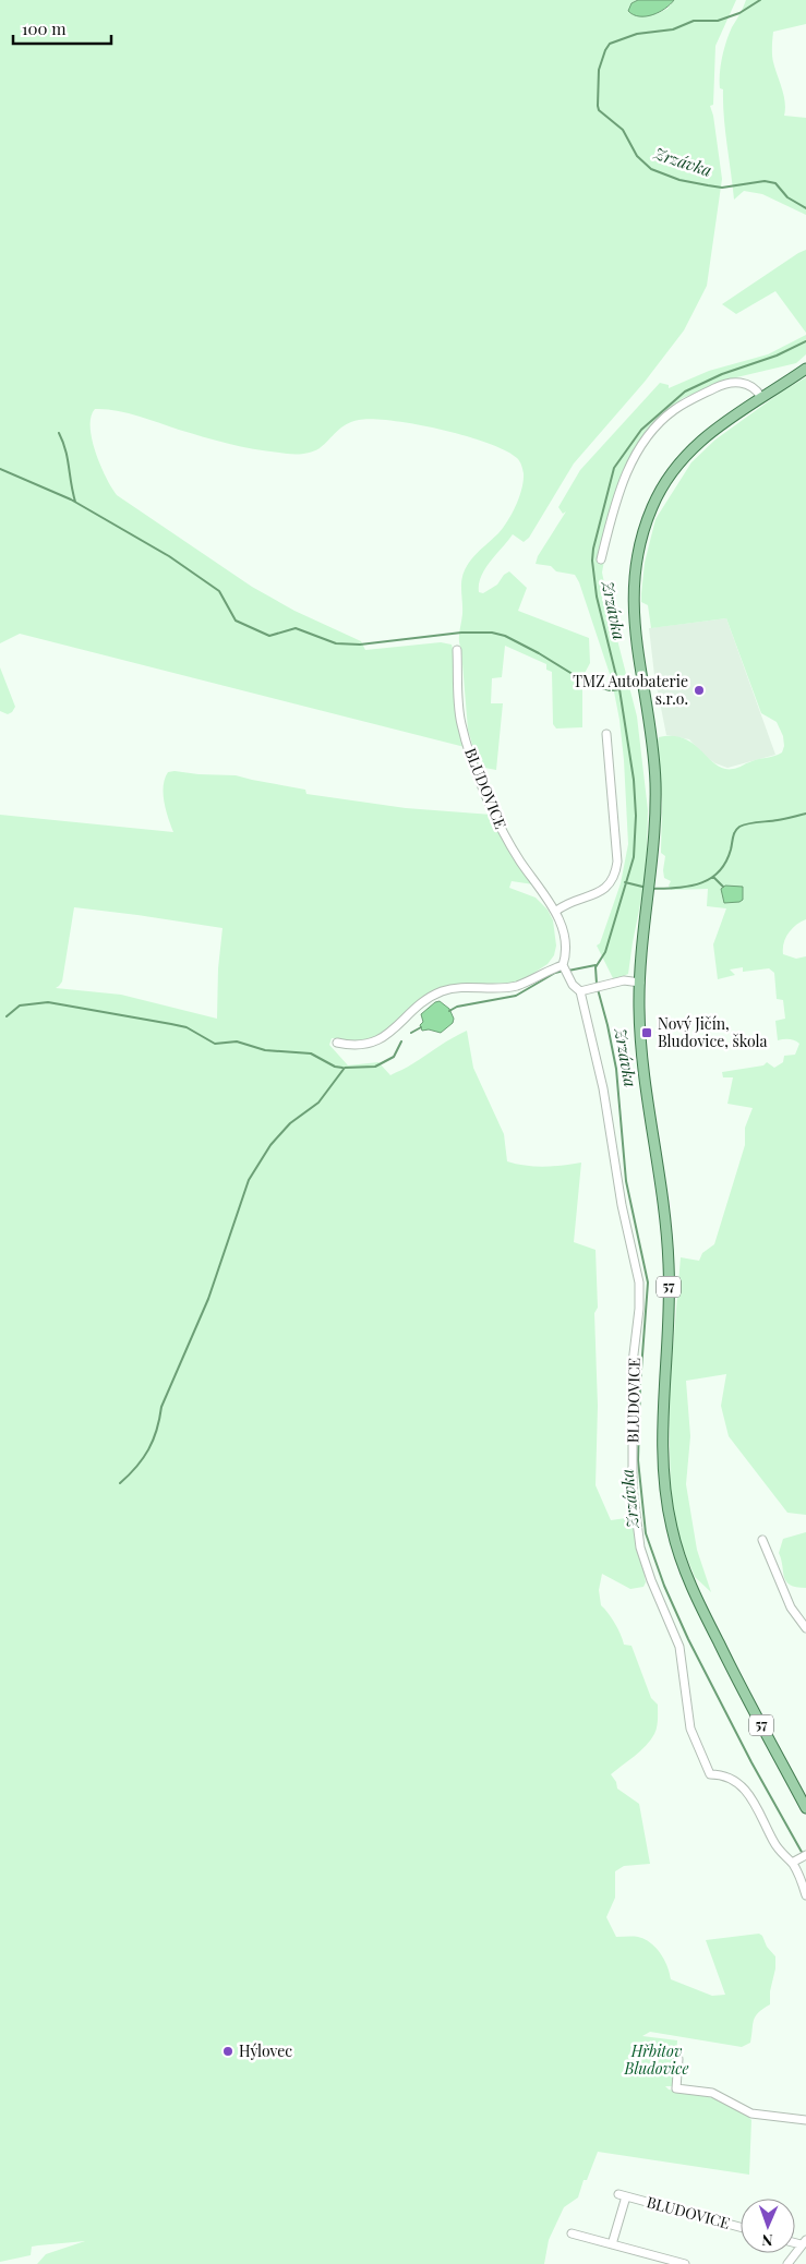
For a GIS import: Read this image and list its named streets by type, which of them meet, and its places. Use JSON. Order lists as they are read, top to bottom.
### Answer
{
  "streets": {
    "main road": ["57"],
    "street": ["BLUDOVICE"]
  },
  "water": ["Zrzávka"],
  "parks": ["Hřbitov Bludovice"],
  "places": {
    "other": ["TMZ Autobaterie s.r.o.", "Hýlovec"],
    "transit": ["Nový Jičín, Bludovice, škola"]
  },
  "scale_bar": "100 m",
  "north": "bottom"
}
